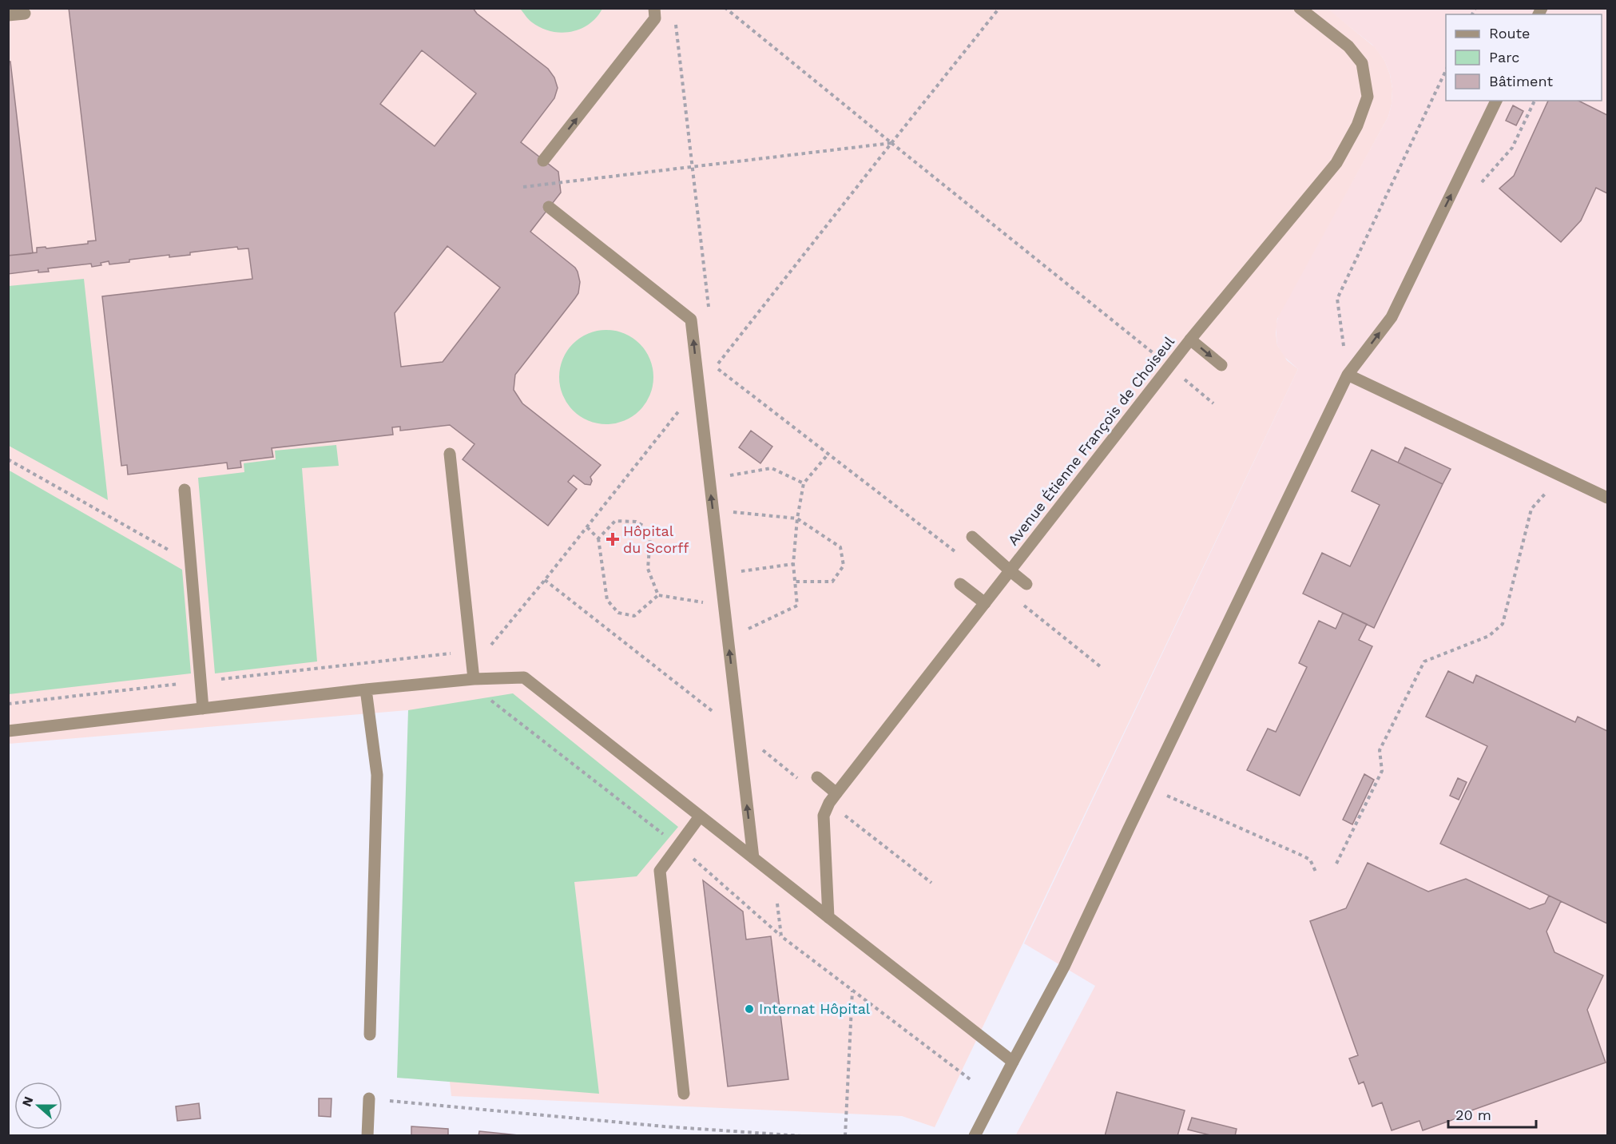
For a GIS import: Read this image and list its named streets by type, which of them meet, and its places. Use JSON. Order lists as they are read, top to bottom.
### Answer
{
  "streets": {
    "street": ["Avenue Étienne François de Choiseul"]
  },
  "places": {
    "health": ["Hôpital du Scorff"],
    "other": ["Internat Hôpital"]
  },
  "legend": ["Route", "Parc", "Bâtiment"],
  "scale_bar": "20 m",
  "north": "left"
}
